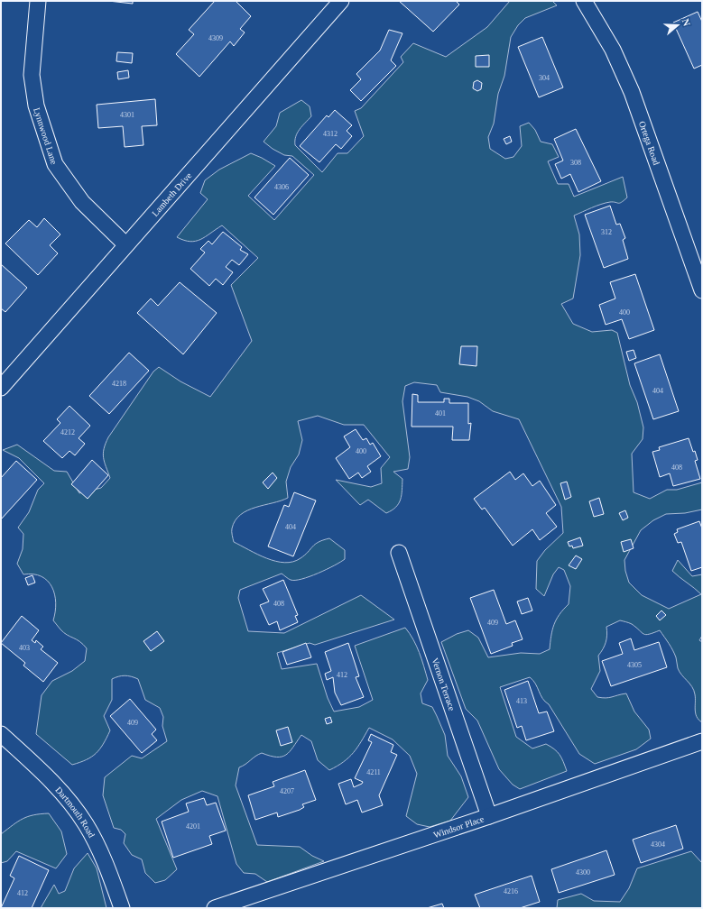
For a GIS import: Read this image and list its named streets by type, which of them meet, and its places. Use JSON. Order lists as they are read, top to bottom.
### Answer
{
  "streets": {
    "street": [
      "Lynnwood Lane",
      "Ortega Road",
      "Lambeth Drive",
      "Vernon Terrace",
      "Dartmouth Road",
      "Windsor Place"
    ]
  },
  "crossings": [
    ["Lynnwood Lane", "Lambeth Drive"],
    ["Vernon Terrace", "Windsor Place"]
  ],
  "house_numbers": [
    "4309",
    "304",
    "4301",
    "4312",
    "308",
    "4306",
    "312",
    "400",
    "4218",
    "404",
    "401",
    "4212",
    "400",
    "408",
    "404",
    "408",
    "409",
    "403",
    "4305",
    "412",
    "413",
    "409",
    "4211",
    "4207",
    "4201",
    "4304",
    "4300",
    "4216",
    "412"
  ],
  "north": "right"
}
